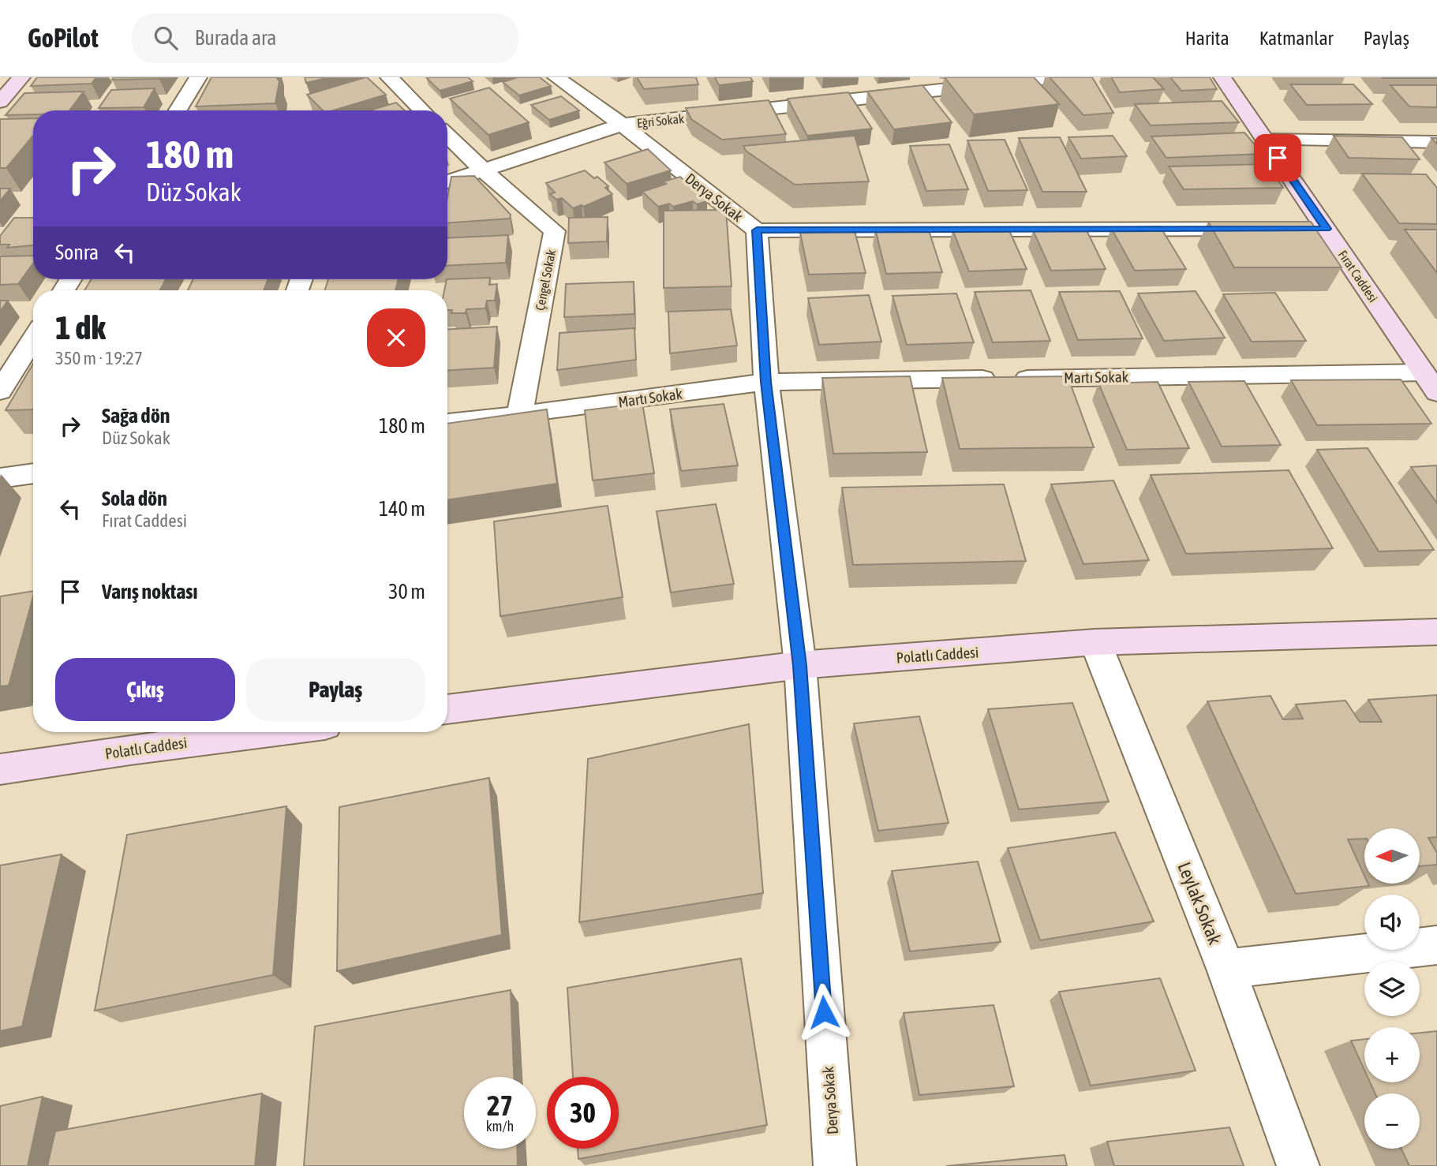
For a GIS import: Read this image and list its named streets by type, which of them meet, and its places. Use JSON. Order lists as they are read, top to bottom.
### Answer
{
  "streets": {
    "street": [
      "Eğri Sokak",
      "Derya Sokak",
      "Fırat Caddesi",
      "Çengel Sokak",
      "Martı Sokak",
      "Polatlı Caddesi",
      "Leylak Sokak"
    ]
  },
  "crossings": [
    ["Eğri Sokak", "Derya Sokak"],
    ["Eğri Sokak", "Çengel Sokak"],
    ["Derya Sokak", "Martı Sokak"],
    ["Derya Sokak", "Polatlı Caddesi"],
    ["Fırat Caddesi", "Martı Sokak"],
    ["Çengel Sokak", "Martı Sokak"],
    ["Polatlı Caddesi", "Leylak Sokak"]
  ],
  "north": "left",
  "page": {
    "header": "GoPilot",
    "search": "Burada ara",
    "nav": ["Harita", "Katmanlar", "Paylaş"],
    "turn": ["180 m", "Düz Sokak"],
    "then": "Sonra",
    "heading": ["1 dk", "350 m · 19:27"],
    "list": [
      {
        "name": "Sağa dön",
        "note": "Düz Sokak",
        "value": "180 m"
      },
      {
        "name": "Sola dön",
        "note": "Fırat Caddesi",
        "value": "140 m"
      },
      {
        "name": "Varış noktası",
        "value": "30 m"
      }
    ],
    "buttons": ["Çıkış", "Paylaş"],
    "map_buttons": ["+", "−"],
    "speed": "27 km/h",
    "limit": "30"
  }
}
